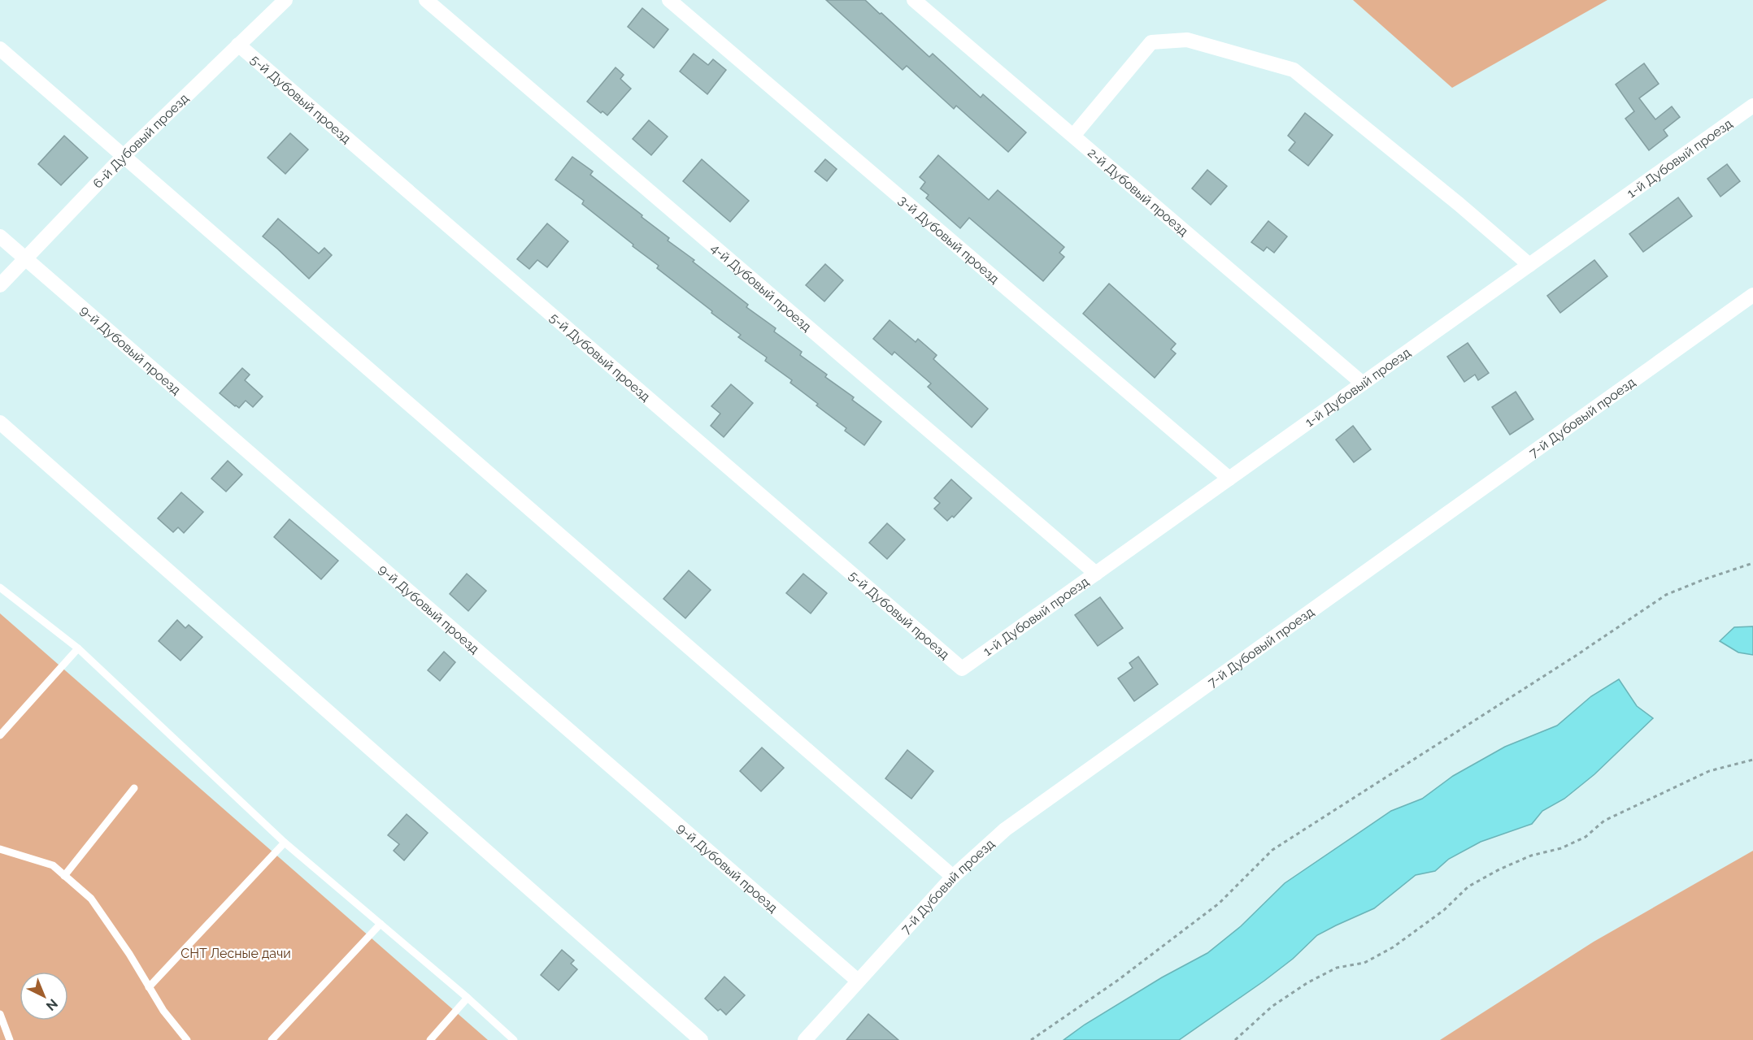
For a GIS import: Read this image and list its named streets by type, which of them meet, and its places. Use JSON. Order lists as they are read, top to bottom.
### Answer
{
  "streets": {
    "street": [
      "5-й Дубовый проезд",
      "6-й Дубовый проезд",
      "1-й Дубовый проезд",
      "2-й Дубовый проезд",
      "3-й Дубовый проезд",
      "4-й Дубовый проезд",
      "9-й Дубовый проезд",
      "7-й Дубовый проезд"
    ]
  },
  "crossings": [
    ["5-й Дубовый проезд", "6-й Дубовый проезд"],
    ["5-й Дубовый проезд", "1-й Дубовый проезд"],
    ["6-й Дубовый проезд", "9-й Дубовый проезд"],
    ["1-й Дубовый проезд", "2-й Дубовый проезд"],
    ["1-й Дубовый проезд", "3-й Дубовый проезд"],
    ["1-й Дубовый проезд", "4-й Дубовый проезд"],
    ["9-й Дубовый проезд", "7-й Дубовый проезд"]
  ],
  "parks": ["СНТ Лесные дачи"],
  "north": "bottom right"
}
